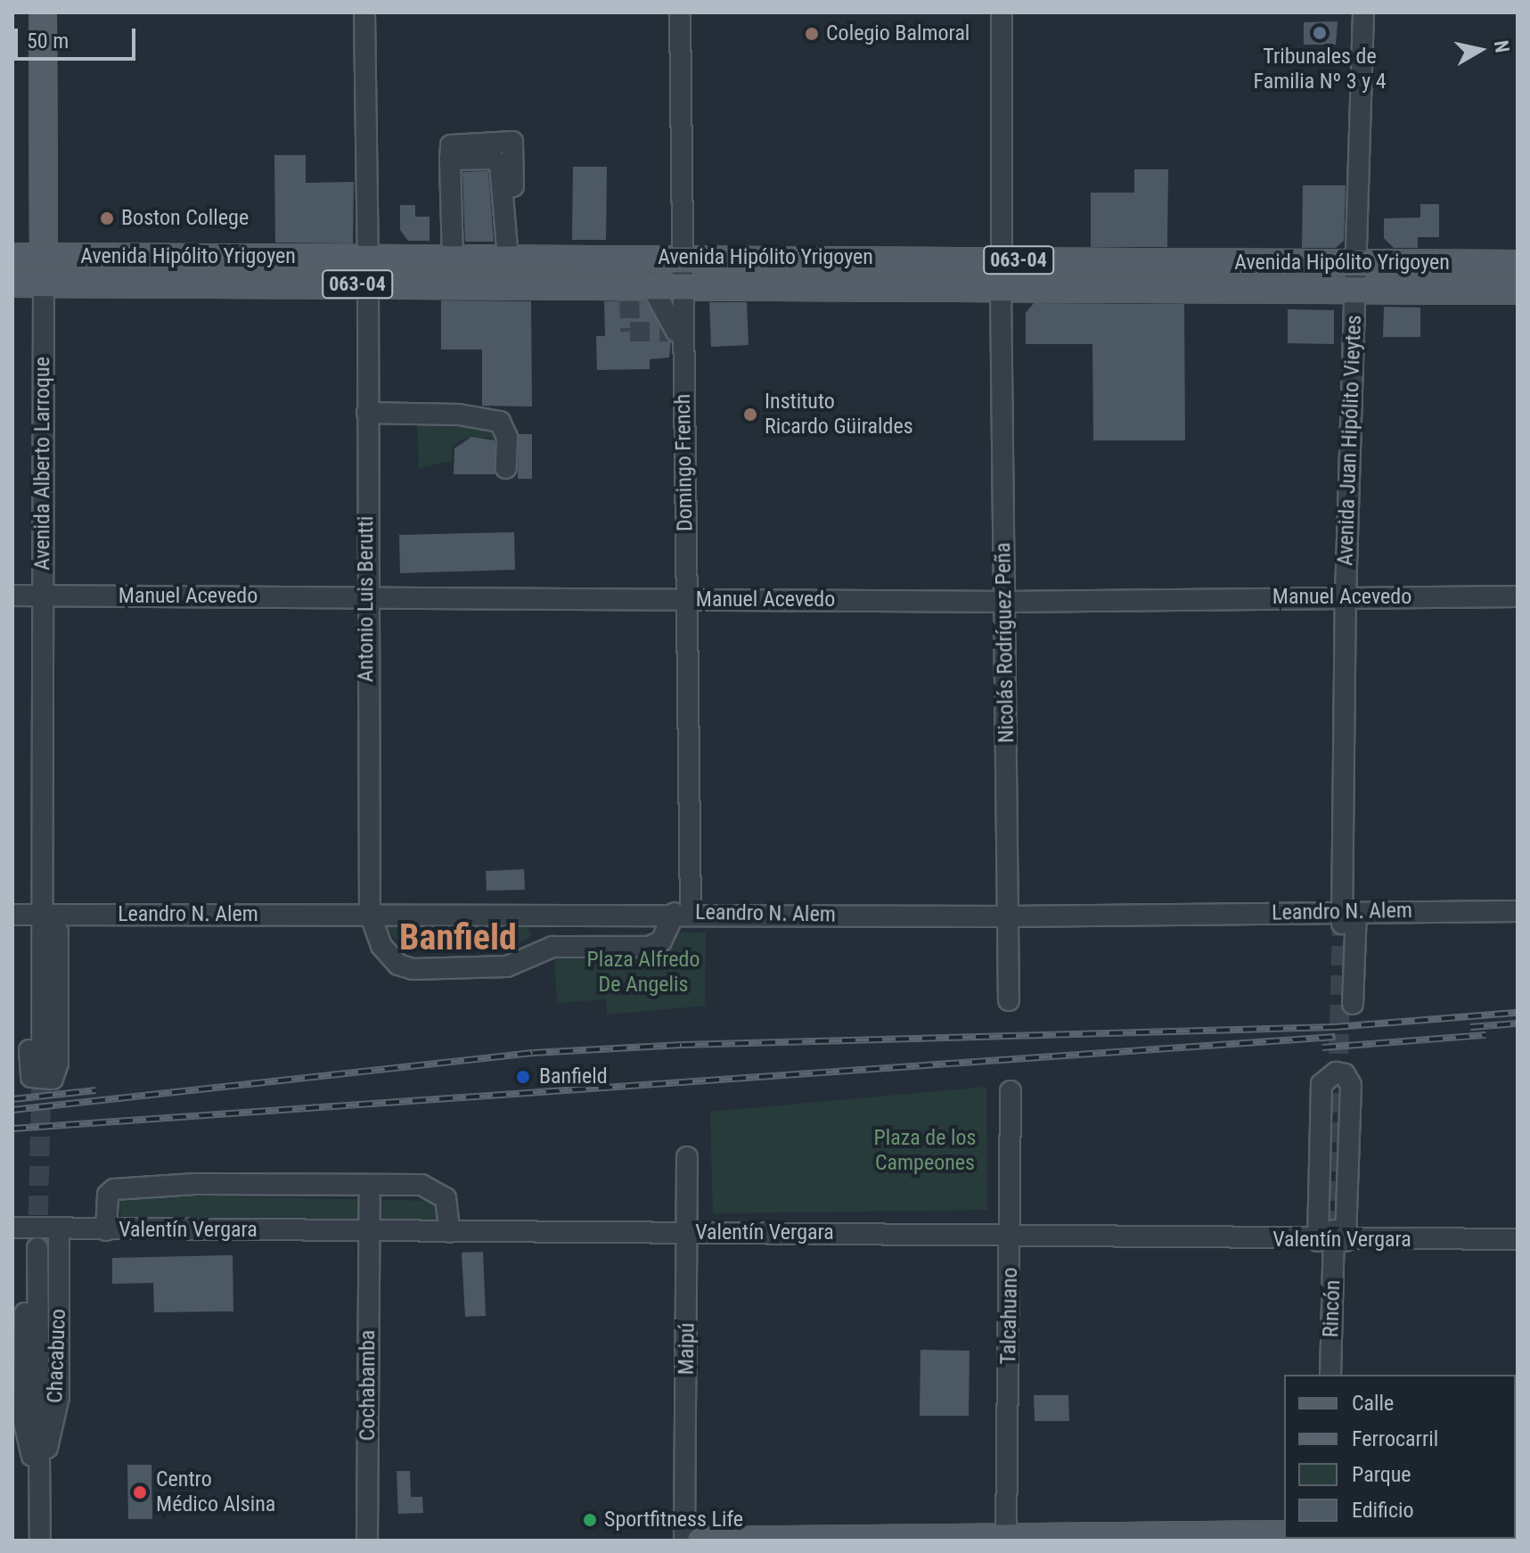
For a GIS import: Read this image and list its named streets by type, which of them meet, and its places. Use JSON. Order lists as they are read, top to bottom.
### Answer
{
  "streets": {
    "main road": ["Avenida Hipólito Yrigoyen", "063-04", "Avenida Alberto Larroque"],
    "street": [
      "Avenida Juan Hipólito Vieytes",
      "Domingo French",
      "Manuel Acevedo",
      "Antonio Luis Berutti",
      "Nicolás Rodríguez Peña",
      "Leandro N. Alem",
      "Valentín Vergara",
      "Rincón",
      "Talcahuano",
      "Maipú",
      "Chacabuco",
      "Cochabamba"
    ]
  },
  "crossings": [
    ["Avenida Hipólito Yrigoyen", "Avenida Juan Hipólito Vieytes"],
    ["Avenida Hipólito Yrigoyen", "Domingo French"],
    ["Avenida Hipólito Yrigoyen", "Avenida Alberto Larroque"],
    ["Avenida Hipólito Yrigoyen", "Antonio Luis Berutti"],
    ["Avenida Hipólito Yrigoyen", "Nicolás Rodríguez Peña"],
    ["Avenida Juan Hipólito Vieytes", "Manuel Acevedo"],
    ["Avenida Juan Hipólito Vieytes", "Leandro N. Alem"],
    ["Domingo French", "Manuel Acevedo"],
    ["Domingo French", "Leandro N. Alem"],
    ["Avenida Alberto Larroque", "Manuel Acevedo"],
    ["Avenida Alberto Larroque", "Leandro N. Alem"],
    ["Manuel Acevedo", "Antonio Luis Berutti"],
    ["Manuel Acevedo", "Nicolás Rodríguez Peña"],
    ["Antonio Luis Berutti", "Leandro N. Alem"],
    ["Nicolás Rodríguez Peña", "Leandro N. Alem"],
    ["Valentín Vergara", "Rincón"],
    ["Valentín Vergara", "Talcahuano"],
    ["Valentín Vergara", "Maipú"],
    ["Valentín Vergara", "Chacabuco"],
    ["Valentín Vergara", "Cochabamba"]
  ],
  "districts": ["Banfield"],
  "parks": ["Plaza Alfredo De Angelis", "Plaza de los Campeones"],
  "places": [
    "Tribunales de Familia Nº 3 y 4",
    "Colegio Balmoral",
    "Boston College",
    "Instituto Ricardo Güiraldes",
    "Banfield",
    "Centro Médico Alsina",
    "Sportfitness Life"
  ],
  "legend": [
    "Calle",
    "Ferrocarril",
    "Parque",
    "Edificio"
  ],
  "scale_bar": "50 m",
  "north": "right"
}
